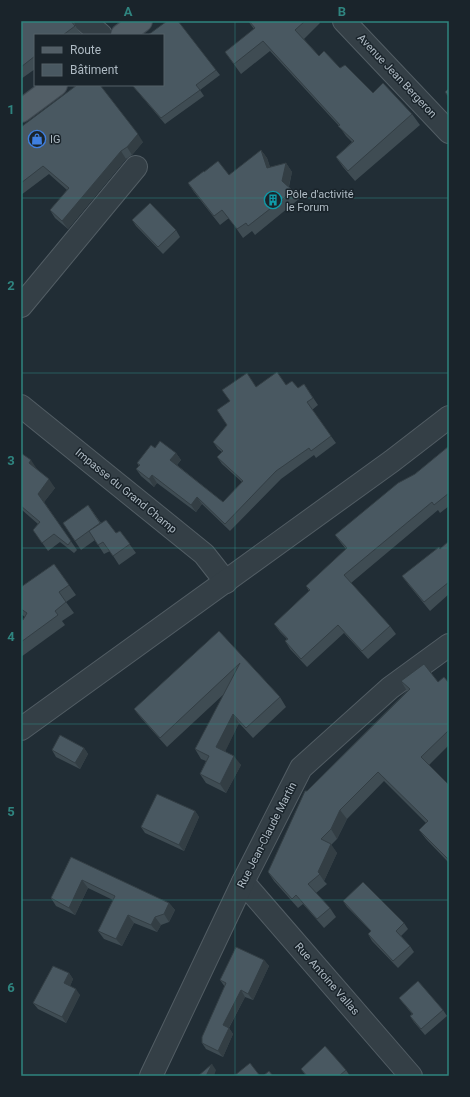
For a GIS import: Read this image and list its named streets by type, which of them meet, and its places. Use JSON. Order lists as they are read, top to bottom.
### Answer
{
  "streets": {
    "street": [
      "Avenue Jean Bergeron",
      "Impasse du Grand Champ",
      "Rue Jean-Claude Martin",
      "Rue Antoine Vallas"
    ]
  },
  "crossings": [
    ["Rue Jean-Claude Martin", "Rue Antoine Vallas"]
  ],
  "places": {
    "shop": ["IG"],
    "building": ["Pôle d'activité le Forum"]
  },
  "legend": ["Route", "Bâtiment"],
  "grid": {
    "columns": ["A", "B"],
    "rows": [
      "1",
      "2",
      "3",
      "4",
      "5",
      "6"
    ]
  }
}
